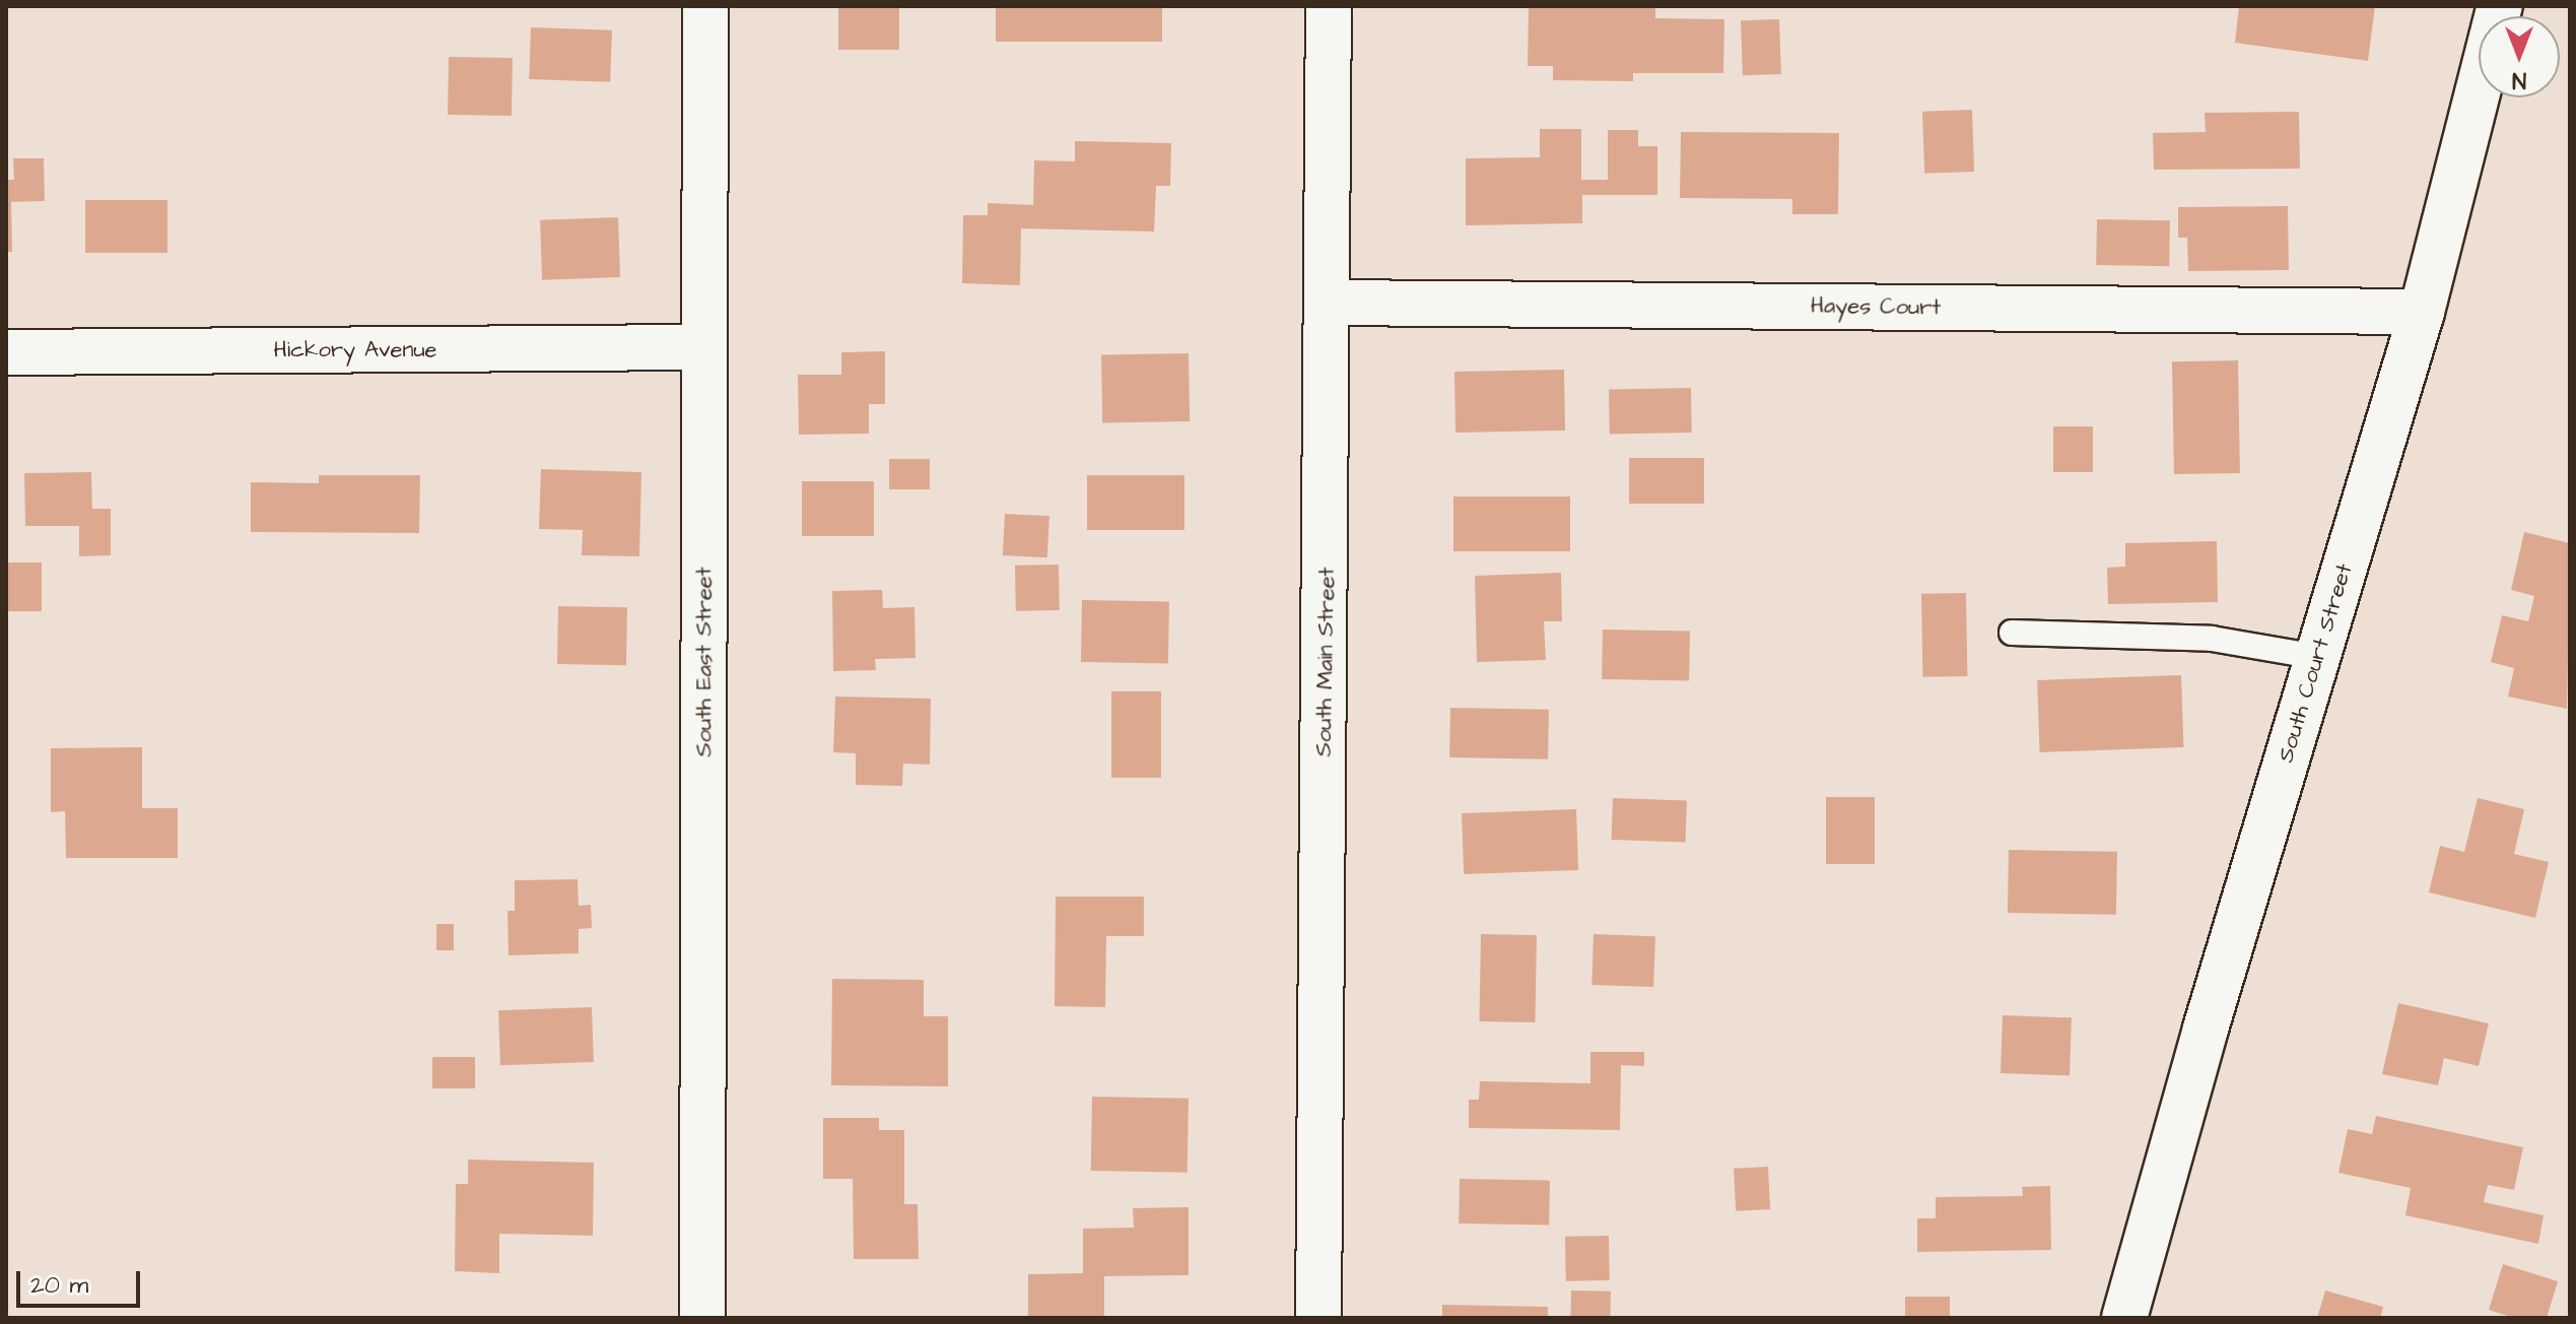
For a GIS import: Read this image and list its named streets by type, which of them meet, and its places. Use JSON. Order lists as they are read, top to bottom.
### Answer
{
  "streets": {
    "street": [
      "Hayes Court",
      "Hickory Avenue",
      "South East Street",
      "South Main Street",
      "South Court Street"
    ]
  },
  "crossings": [
    ["Hayes Court", "South Main Street"],
    ["Hayes Court", "South Court Street"],
    ["Hickory Avenue", "South East Street"]
  ],
  "scale_bar": "20 m",
  "north": "bottom"
}
